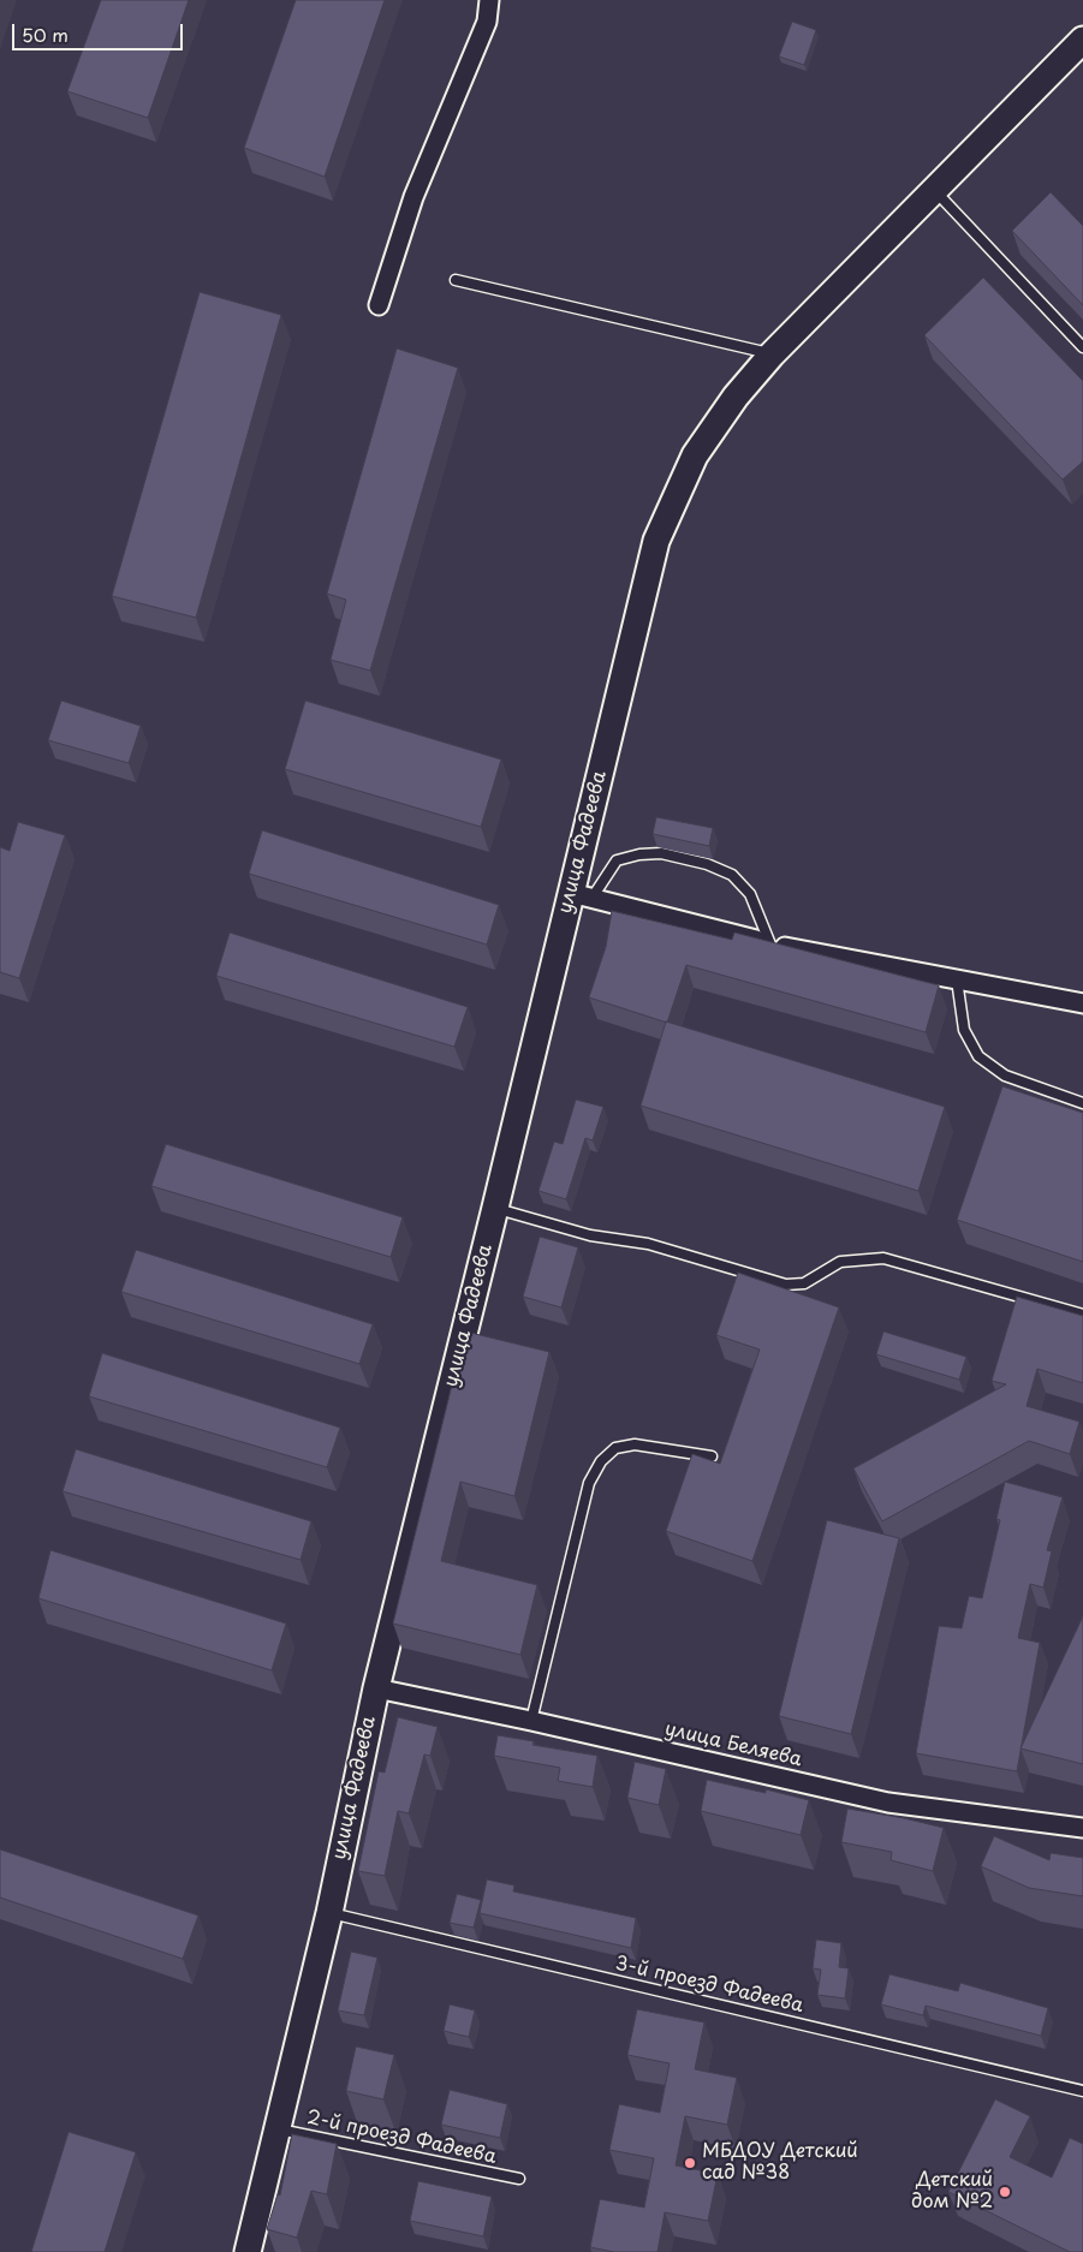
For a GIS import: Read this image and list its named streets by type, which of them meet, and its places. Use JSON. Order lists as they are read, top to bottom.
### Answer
{
  "streets": {
    "main road": ["улица Фадеева"],
    "street": ["улица Беляева"],
    "lane": ["3-й проезд Фадеева", "2-й проезд Фадеева"]
  },
  "crossings": [
    ["улица Фадеева", "улица Беляева"],
    ["улица Фадеева", "3-й проезд Фадеева"],
    ["улица Фадеева", "2-й проезд Фадеева"]
  ],
  "places": ["МБДОУ Детский сад №38", "Детский дом №2"],
  "scale_bar": "50 m"
}
